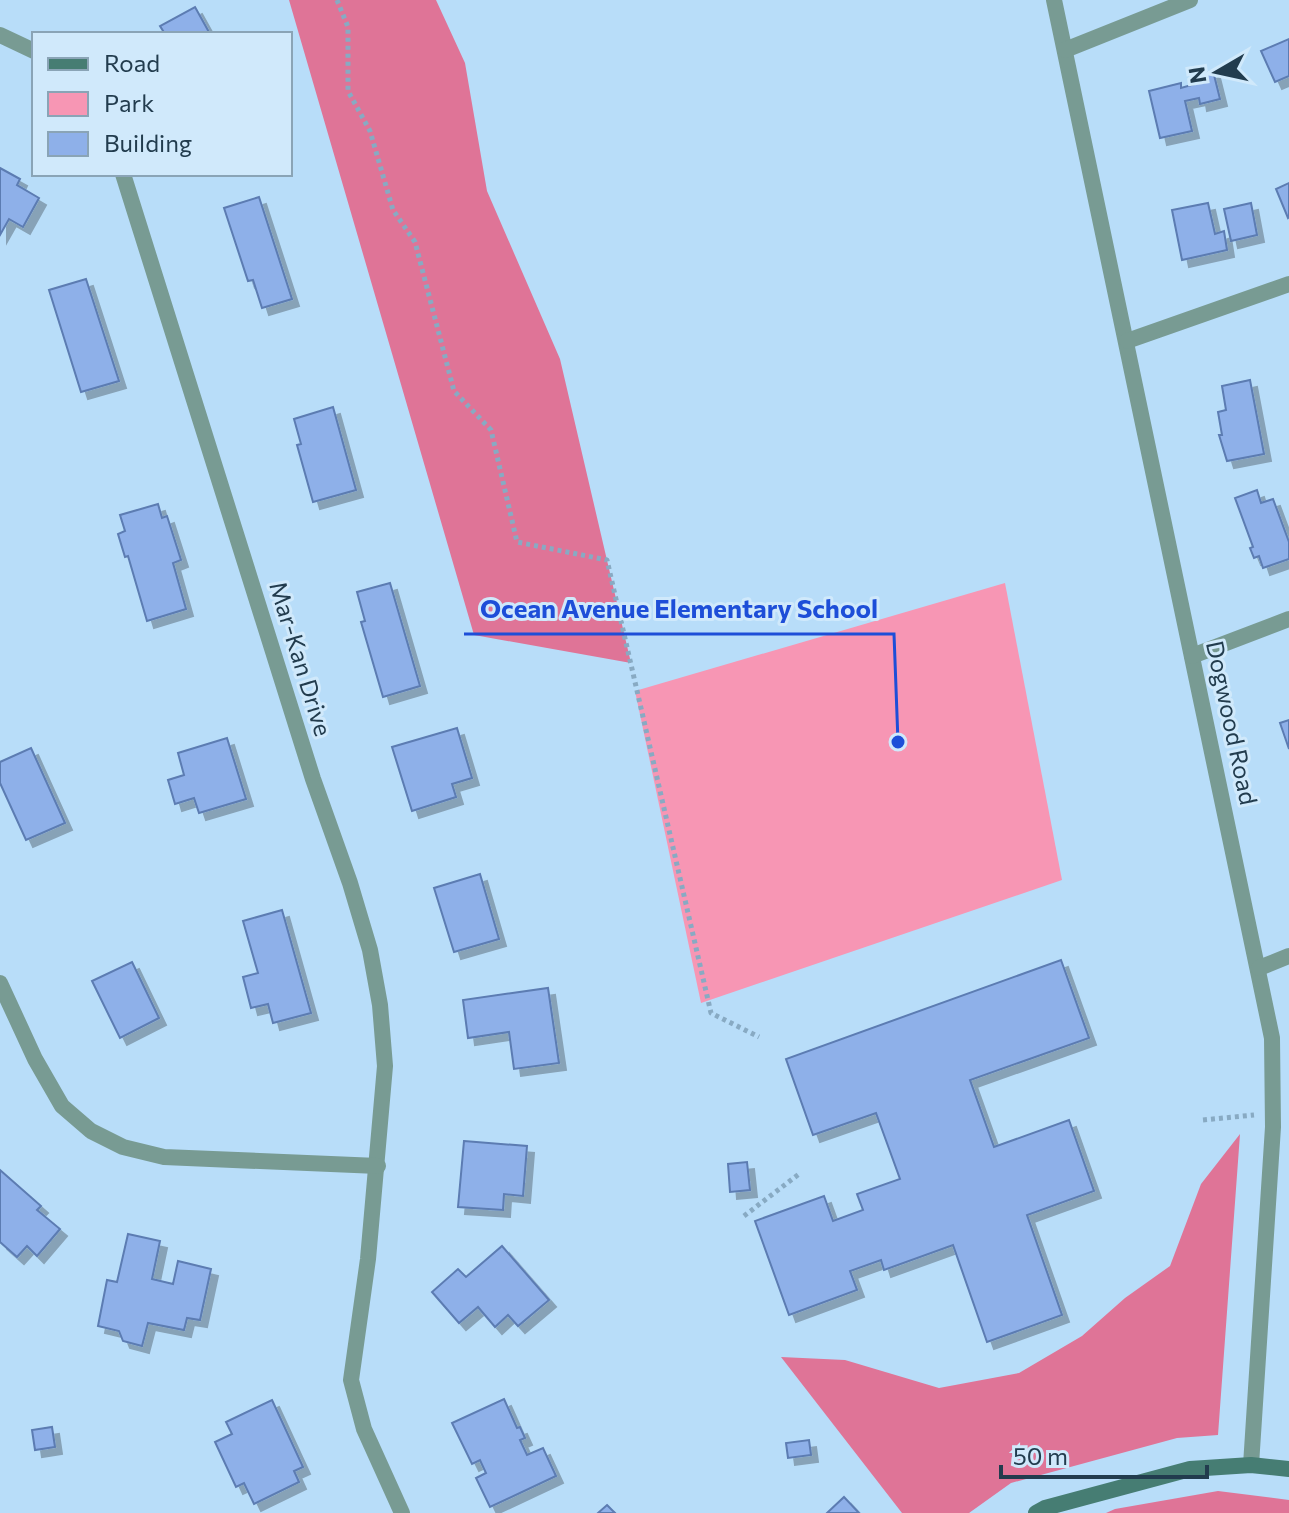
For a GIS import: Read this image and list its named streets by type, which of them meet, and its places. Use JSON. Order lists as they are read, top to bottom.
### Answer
{
  "streets": {
    "street": ["Mar-Kan Drive", "Dogwood Road"]
  },
  "places": ["Ocean Avenue Elementary School"],
  "legend": ["Road", "Park", "Building"],
  "scale_bar": "50 m",
  "north": "left"
}
